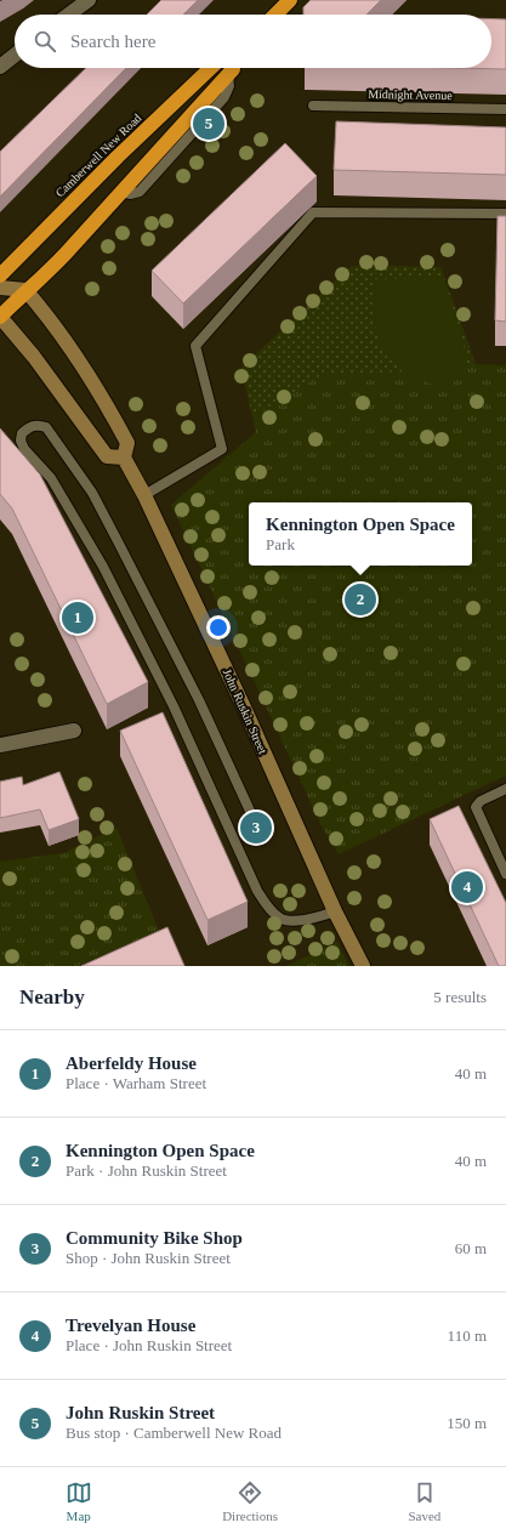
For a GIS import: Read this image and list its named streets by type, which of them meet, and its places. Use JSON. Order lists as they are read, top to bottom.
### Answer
{
  "streets": {
    "highway": ["Camberwell New Road"],
    "street": ["John Ruskin Street"],
    "lane": ["Midnight Avenue"]
  },
  "page": {
    "search": "Search here",
    "pins": [
      "5",
      "2",
      "1",
      "3",
      "4"
    ],
    "popup": ["Kennington Open Space", "Park"],
    "heading": ["Nearby", "5 results"],
    "list": [
      {
        "mark": "1",
        "name": "Aberfeldy House",
        "note": "Place · Warham Street",
        "value": "40 m"
      },
      {
        "mark": "2",
        "name": "Kennington Open Space",
        "note": "Park · John Ruskin Street",
        "value": "40 m"
      },
      {
        "mark": "3",
        "name": "Community Bike Shop",
        "note": "Shop · John Ruskin Street",
        "value": "60 m"
      },
      {
        "mark": "4",
        "name": "Trevelyan House",
        "note": "Place · John Ruskin Street",
        "value": "110 m"
      },
      {
        "mark": "5",
        "name": "John Ruskin Street",
        "note": "Bus stop · Camberwell New Road",
        "value": "150 m"
      }
    ],
    "nav": ["Map", "Directions", "Saved"]
  }
}
